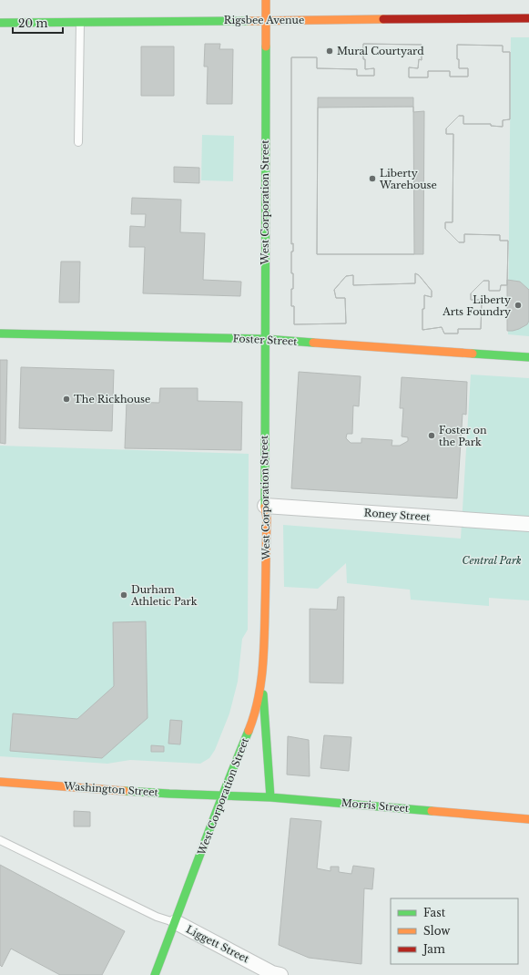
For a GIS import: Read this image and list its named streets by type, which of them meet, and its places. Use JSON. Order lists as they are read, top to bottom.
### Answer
{
  "streets": {
    "street": [
      "Rigsbee Avenue",
      "West Corporation Street",
      "Foster Street",
      "Roney Street",
      "Washington Street",
      "Morris Street",
      "Liggett Street"
    ]
  },
  "crossings": [
    ["Rigsbee Avenue", "West Corporation Street"],
    ["West Corporation Street", "Foster Street"],
    ["West Corporation Street", "Roney Street"],
    ["West Corporation Street", "Washington Street"],
    ["West Corporation Street", "Morris Street"],
    ["West Corporation Street", "Liggett Street"],
    ["Washington Street", "Morris Street"]
  ],
  "parks": ["Central Park"],
  "places": [
    "Mural Courtyard",
    "Liberty Warehouse",
    "Liberty Arts Foundry",
    "The Rickhouse",
    "Foster on the Park",
    "Durham Athletic Park"
  ],
  "legend": ["Fast", "Slow", "Jam"],
  "scale_bar": "20 m"
}
